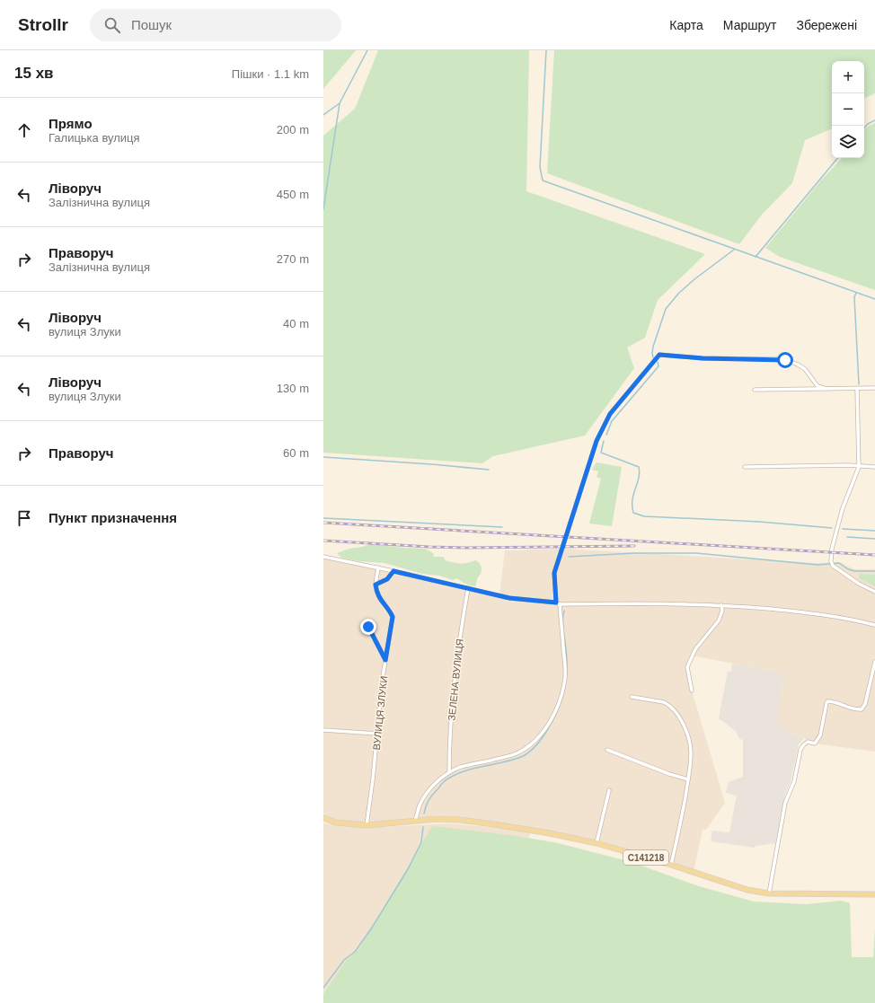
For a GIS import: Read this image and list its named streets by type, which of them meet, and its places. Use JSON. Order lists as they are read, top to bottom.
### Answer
{
  "streets": {
    "main road": ["С141218"],
    "street": ["ЗЕЛЕНА ВУЛИЦЯ", "ВУЛИЦЯ ЗЛУКИ"]
  },
  "crossings": [
    ["ВУЛИЦЯ ЗЛУКИ", "С141218"]
  ],
  "page": {
    "header": "Strollr",
    "search": "Пошук",
    "nav": ["Карта", "Маршрут", "Збережені"],
    "heading": ["15 хв", "Пішки · 1.1 km"],
    "map_buttons": ["+", "−"],
    "list": [
      ["Прямо", "Галицька вулиця", "200 m"],
      ["Ліворуч", "Залізнична вулиця", "450 m"],
      ["Праворуч", "Залізнична вулиця", "270 m"],
      ["Ліворуч", "вулиця Злуки", "40 m"],
      ["Ліворуч", "вулиця Злуки", "130 m"],
      ["Праворуч", "60 m"],
      "Пункт призначення"
    ]
  }
}
